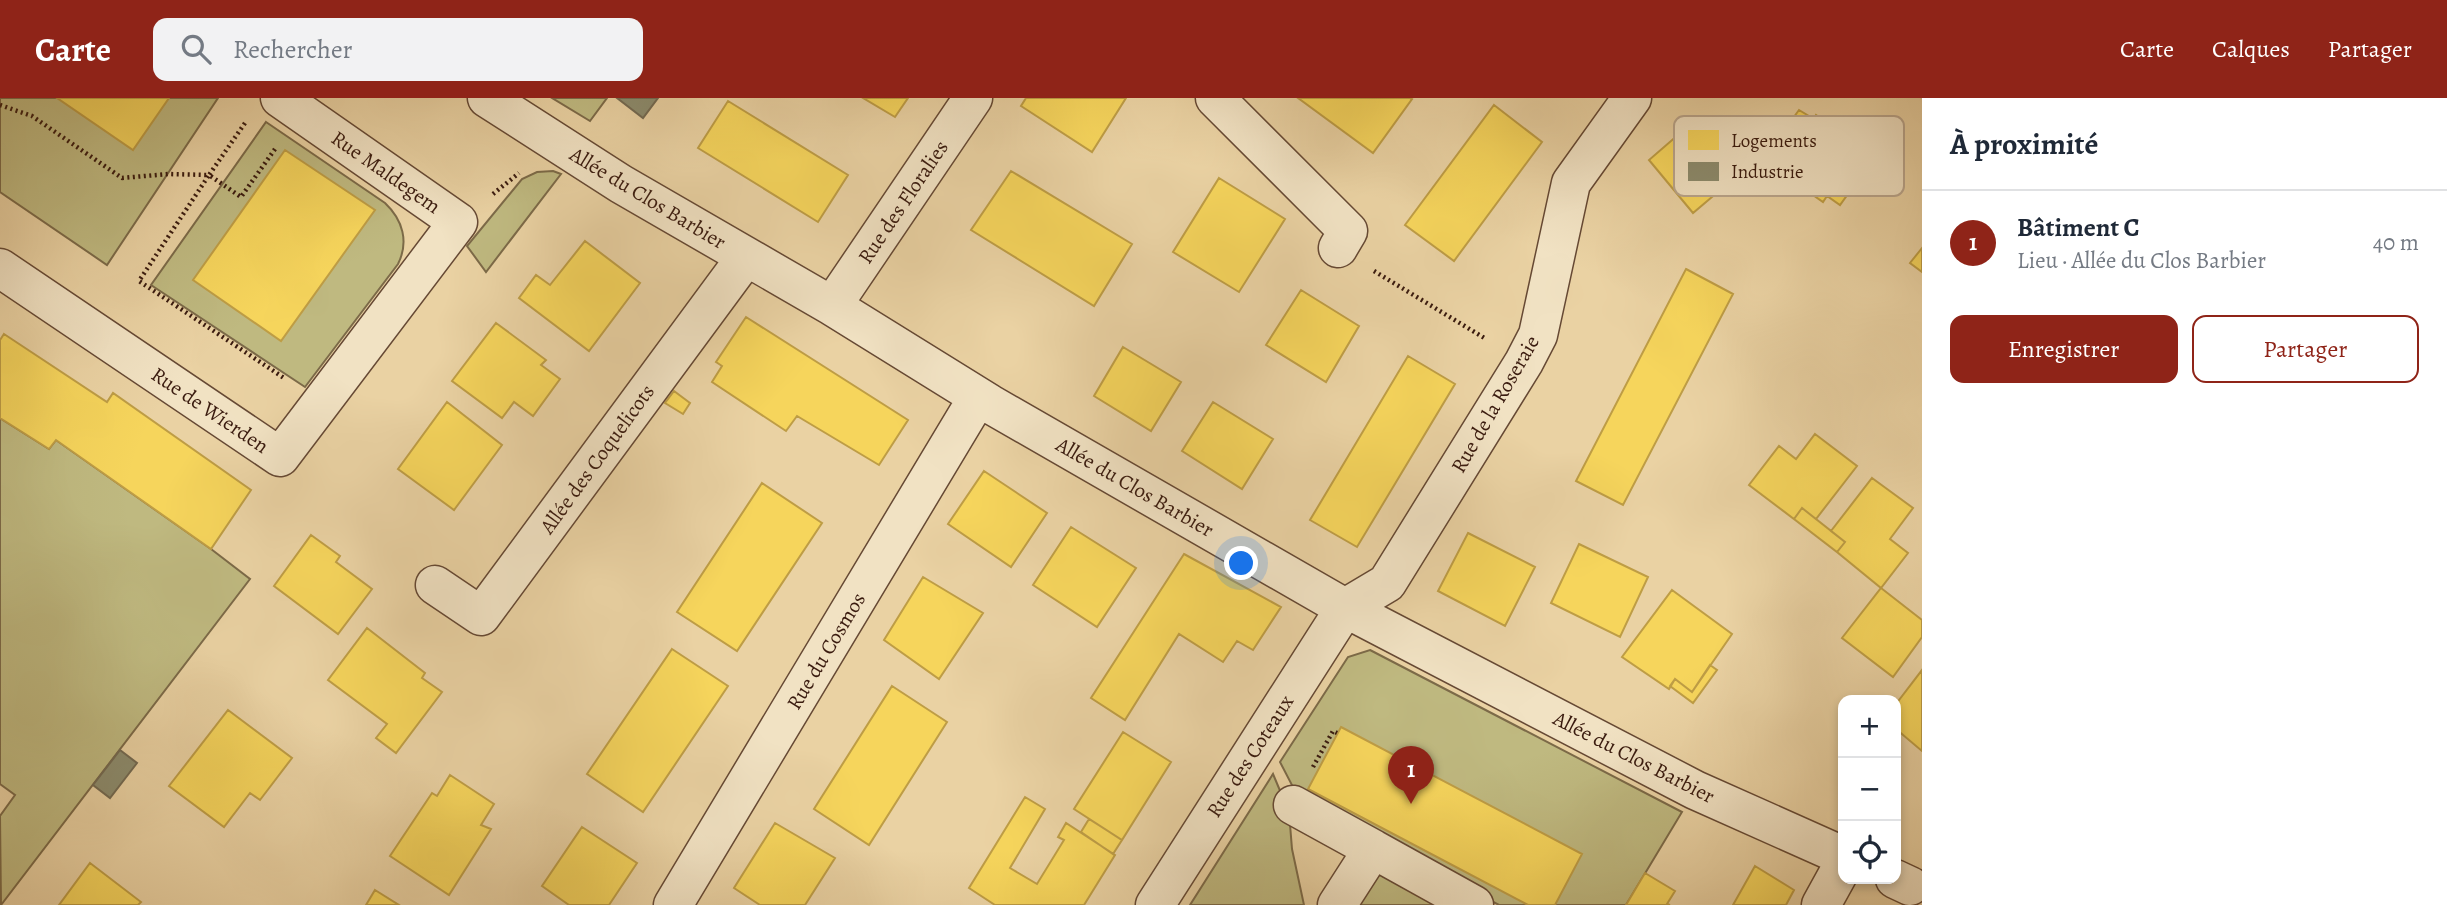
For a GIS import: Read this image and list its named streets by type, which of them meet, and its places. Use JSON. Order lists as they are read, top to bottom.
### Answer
{
  "streets": {
    "street": [
      "Rue Maldegem",
      "Allée du Clos Barbier",
      "Rue des Floralies",
      "Rue de la Roseraie",
      "Rue de Wierden",
      "Allée des Coquelicots",
      "Rue du Cosmos",
      "Rue des Coteaux"
    ]
  },
  "crossings": [
    ["Rue Maldegem", "Rue de Wierden"],
    ["Allée du Clos Barbier", "Rue des Floralies"],
    ["Allée du Clos Barbier", "Rue de la Roseraie"],
    ["Allée du Clos Barbier", "Allée des Coquelicots"],
    ["Allée du Clos Barbier", "Rue du Cosmos"],
    ["Allée du Clos Barbier", "Rue des Coteaux"],
    ["Rue de la Roseraie", "Rue des Coteaux"]
  ],
  "legend": ["Logements", "Industrie"],
  "page": {
    "header": "Carte",
    "search": "Rechercher",
    "nav": ["Carte", "Calques", "Partager"],
    "heading": "À proximité",
    "list": [
      {
        "mark": "1",
        "name": "Bâtiment C",
        "note": "Lieu · Allée du Clos Barbier",
        "value": "40 m"
      }
    ],
    "buttons": ["Enregistrer", "Partager"],
    "map_buttons": ["+", "−"],
    "pins": "1"
  }
}
